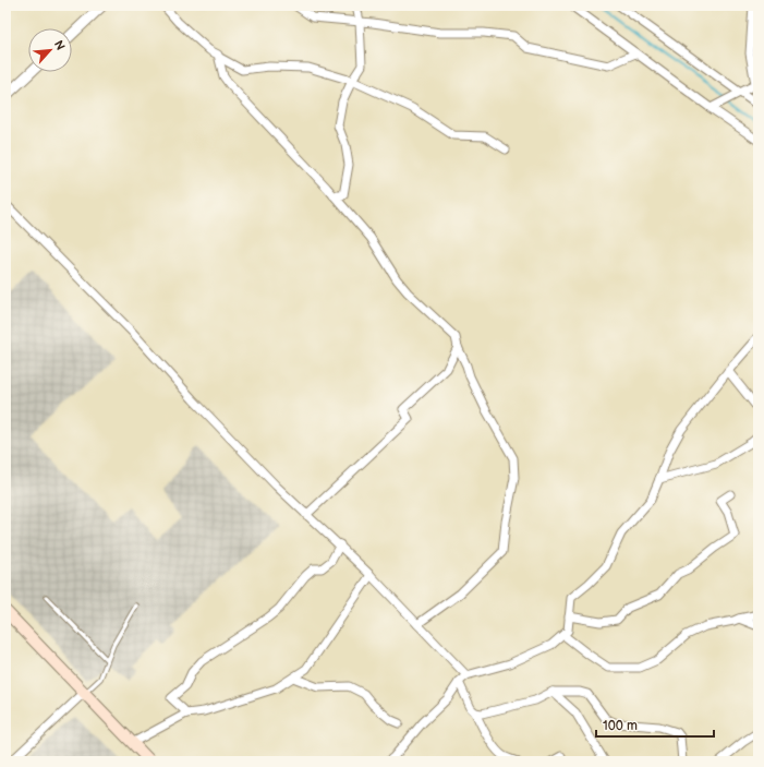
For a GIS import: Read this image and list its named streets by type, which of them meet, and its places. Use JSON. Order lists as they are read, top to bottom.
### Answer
{
  "scale_bar": "100 m",
  "north": "top right"
}
